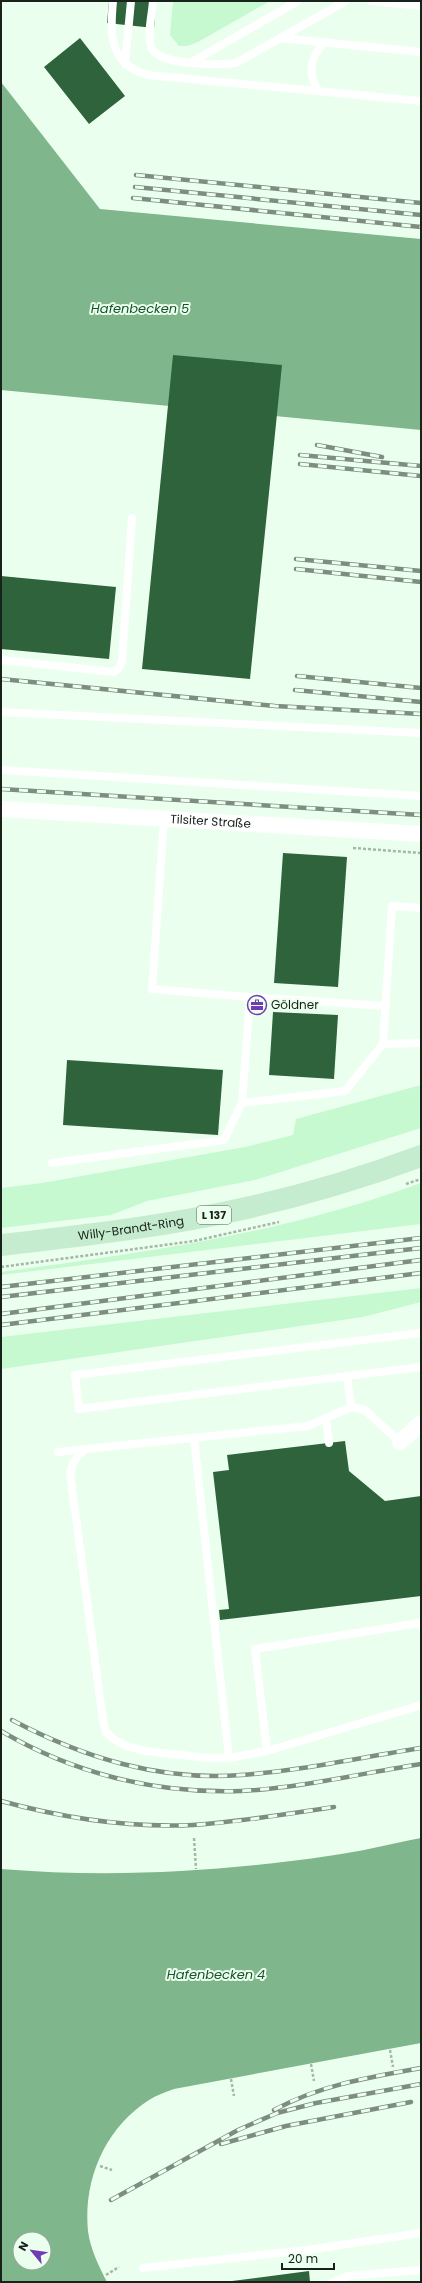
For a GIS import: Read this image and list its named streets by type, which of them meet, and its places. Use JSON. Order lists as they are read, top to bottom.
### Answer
{
  "streets": {
    "main road": ["L 137", "Willy-Brandt-Ring"],
    "street": ["Tilsiter Straße"]
  },
  "water": ["Hafenbecken 5", "Hafenbecken 4"],
  "places": {
    "office": ["Göldner"]
  },
  "scale_bar": "20 m",
  "north": "top left"
}
